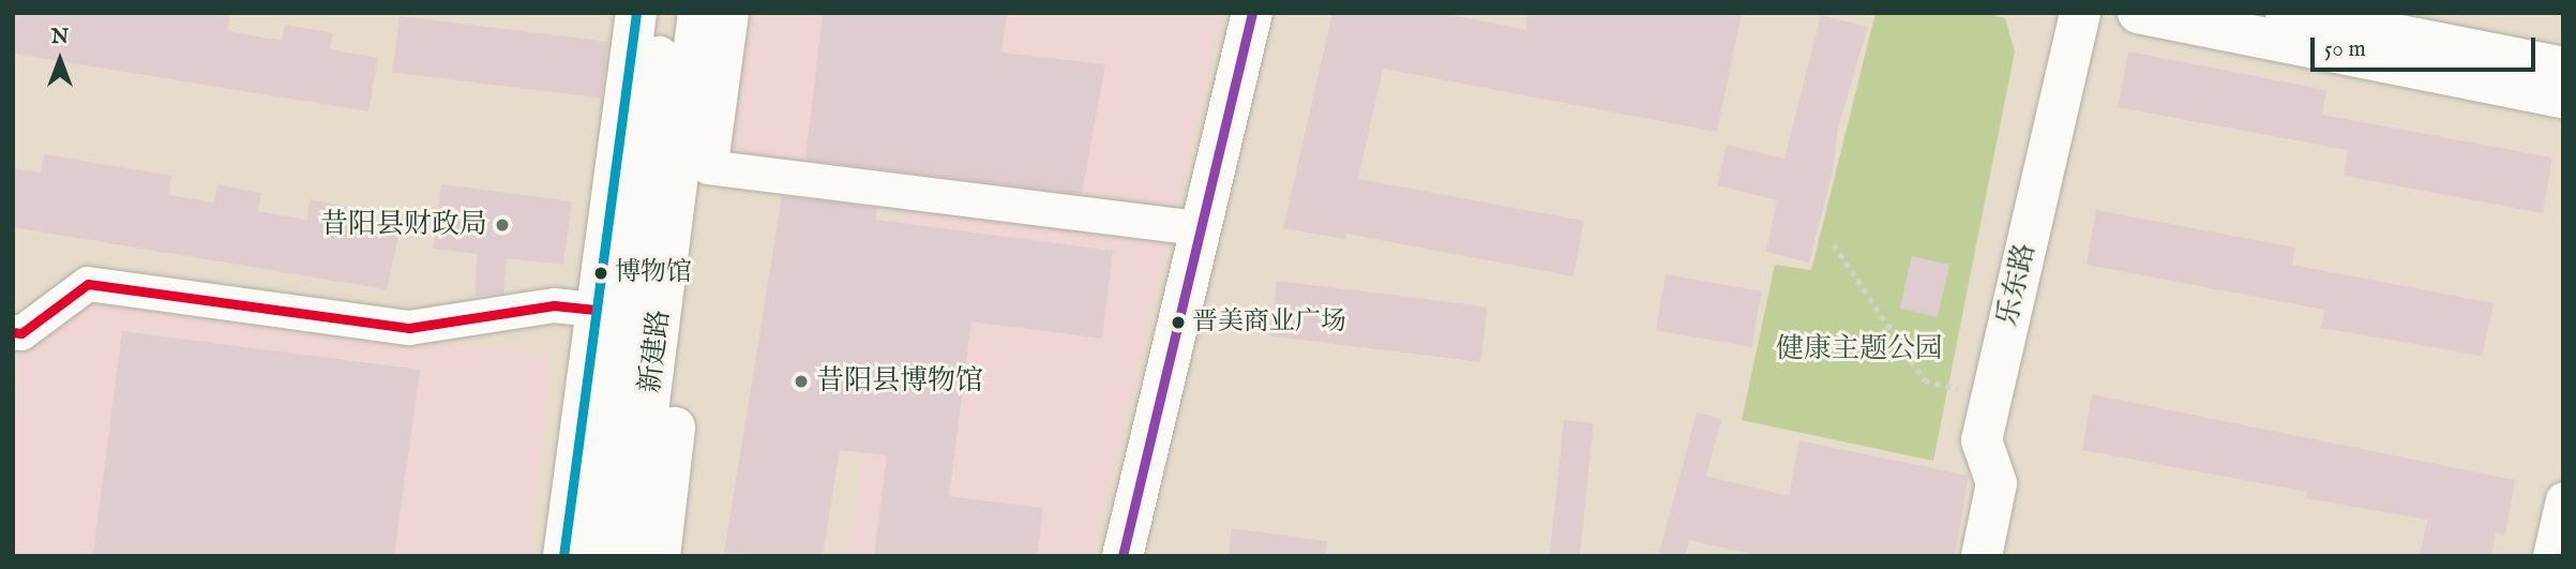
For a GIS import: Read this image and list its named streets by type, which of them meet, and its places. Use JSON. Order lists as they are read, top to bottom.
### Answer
{
  "streets": {
    "main road": ["乐东路", "新建路"]
  },
  "parks": ["健康主题公园"],
  "places": [
    "昔阳县财政局",
    "博物馆",
    "晋美商业广场",
    "昔阳县博物馆"
  ],
  "scale_bar": "50 m",
  "north": "top"
}
